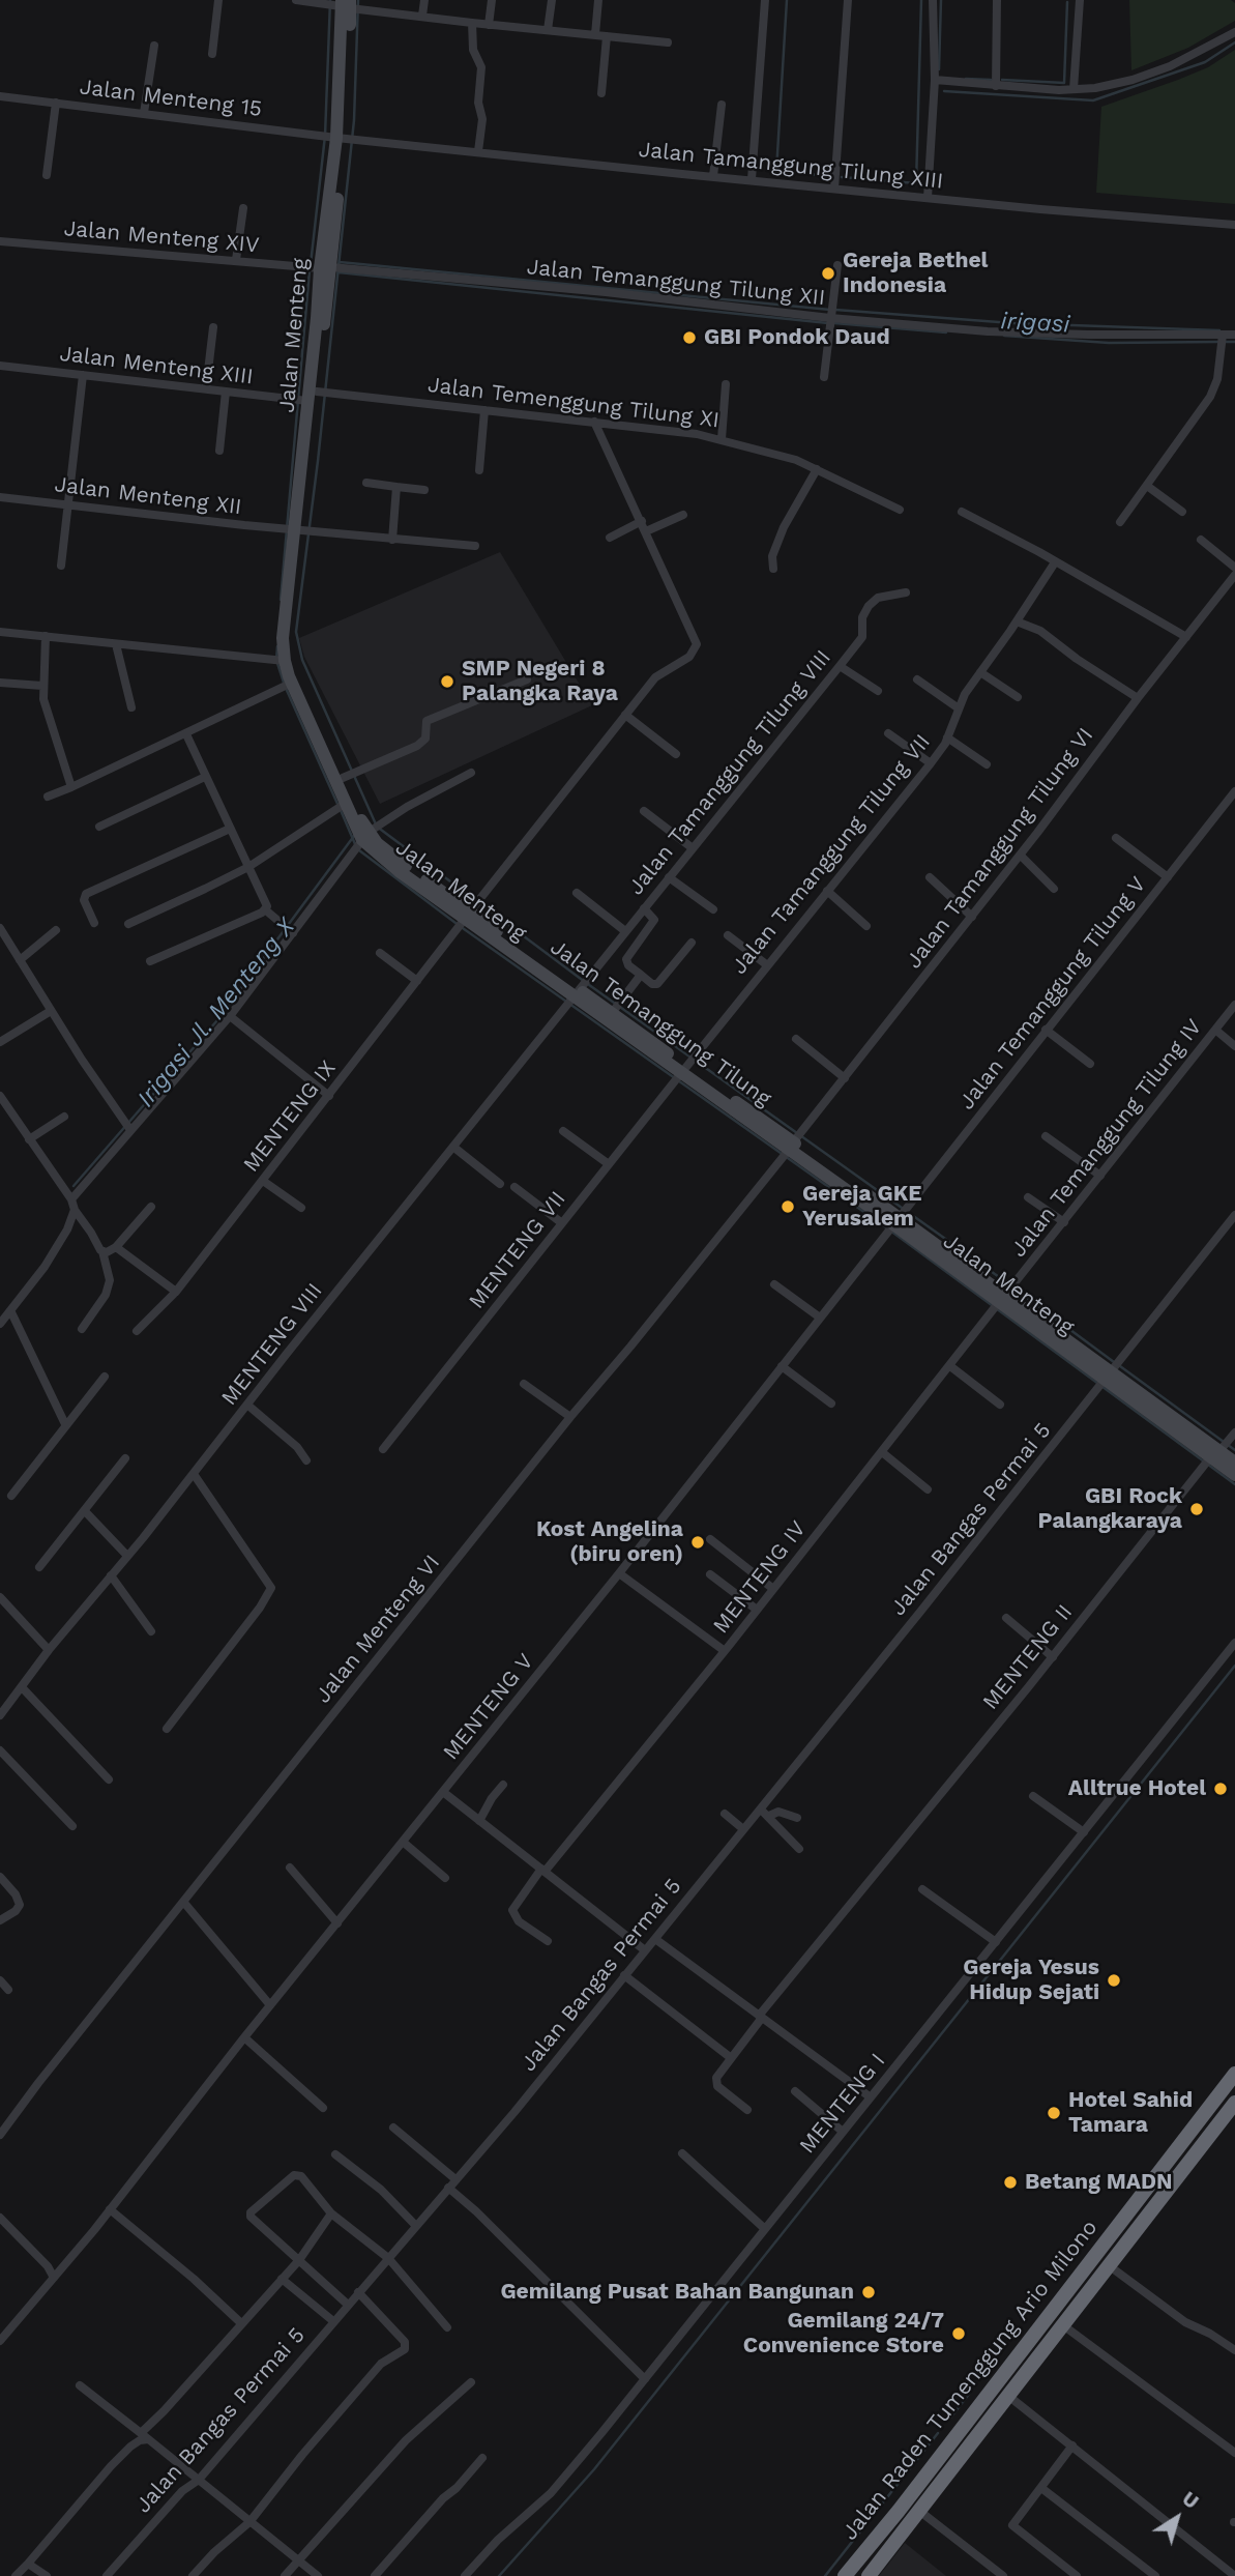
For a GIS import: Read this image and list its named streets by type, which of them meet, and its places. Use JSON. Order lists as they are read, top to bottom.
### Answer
{
  "streets": {
    "highway": ["Jalan Raden Tumenggung Ario Milono"],
    "street": [
      "Jalan Menteng 15",
      "Jalan Tamanggung Tilung XIII",
      "Jalan Menteng XIV",
      "Jalan Temanggung Tilung XII",
      "Jalan Menteng",
      "Jalan Menteng XIII",
      "Jalan Temenggung Tilung XI",
      "Jalan Menteng XII",
      "Jalan Tamanggung Tilung VIII",
      "Jalan Tamanggung Tilung VI",
      "Jalan Tamanggung Tilung VII",
      "Jalan Temanggung Tilung V",
      "Jalan Temanggung Tilung",
      "MENTENG IX",
      "Jalan Temanggung Tilung IV",
      "MENTENG VII",
      "MENTENG VIII",
      "Jalan Bangas Permai 5",
      "MENTENG IV",
      "Jalan Menteng VI",
      "MENTENG II",
      "MENTENG V",
      "MENTENG I"
    ]
  },
  "crossings": [
    ["Jalan Menteng 15", "Jalan Tamanggung Tilung XIII"],
    ["Jalan Menteng 15", "Jalan Temanggung Tilung"],
    ["Jalan Tamanggung Tilung XIII", "Jalan Temanggung Tilung"],
    ["Jalan Menteng XIV", "Jalan Temanggung Tilung XII"],
    ["Jalan Menteng XIV", "Jalan Temanggung Tilung"],
    ["Jalan Temanggung Tilung XII", "Jalan Temanggung Tilung"],
    ["Jalan Menteng", "Jalan Menteng XII"],
    ["Jalan Menteng", "Jalan Temanggung Tilung"],
    ["Jalan Menteng XIII", "Jalan Temenggung Tilung XI"],
    ["Jalan Menteng XIII", "Jalan Temanggung Tilung"],
    ["Jalan Temenggung Tilung XI", "Jalan Temanggung Tilung"],
    ["Jalan Menteng XII", "Jalan Temanggung Tilung"],
    ["Jalan Tamanggung Tilung VIII", "Jalan Temanggung Tilung"],
    ["Jalan Tamanggung Tilung VIII", "MENTENG VIII"],
    ["Jalan Tamanggung Tilung VI", "Jalan Temanggung Tilung"],
    ["Jalan Tamanggung Tilung VI", "Jalan Menteng VI"],
    ["Jalan Tamanggung Tilung VII", "Jalan Temanggung Tilung"],
    ["Jalan Tamanggung Tilung VII", "MENTENG VII"],
    ["Jalan Temanggung Tilung V", "Jalan Temanggung Tilung"],
    ["Jalan Temanggung Tilung V", "MENTENG V"],
    ["Jalan Temanggung Tilung", "MENTENG IX"],
    ["Jalan Temanggung Tilung", "Jalan Temanggung Tilung IV"],
    ["Jalan Temanggung Tilung", "MENTENG VII"],
    ["Jalan Temanggung Tilung", "MENTENG VIII"],
    ["Jalan Temanggung Tilung", "Jalan Bangas Permai 5"],
    ["Jalan Temanggung Tilung", "MENTENG IV"],
    ["Jalan Temanggung Tilung", "Jalan Menteng VI"],
    ["Jalan Temanggung Tilung", "MENTENG II"],
    ["Jalan Temanggung Tilung", "MENTENG V"],
    ["Jalan Temanggung Tilung IV", "MENTENG IV"]
  ],
  "water": ["irigasi", "Irigasi Jl. Menteng X"],
  "places": [
    "Gereja Bethel Indonesia",
    "GBI Pondok Daud",
    "SMP Negeri 8 Palangka Raya",
    "Gereja GKE Yerusalem",
    "GBI Rock Palangkaraya",
    "Kost Angelina (biru oren)",
    "Alltrue Hotel",
    "Gereja Yesus Hidup Sejati",
    "Hotel Sahid Tamara",
    "Betang MADN",
    "Gemilang Pusat Bahan Bangunan",
    "Gemilang 24/7 Convenience Store"
  ],
  "north": "top right"
}
